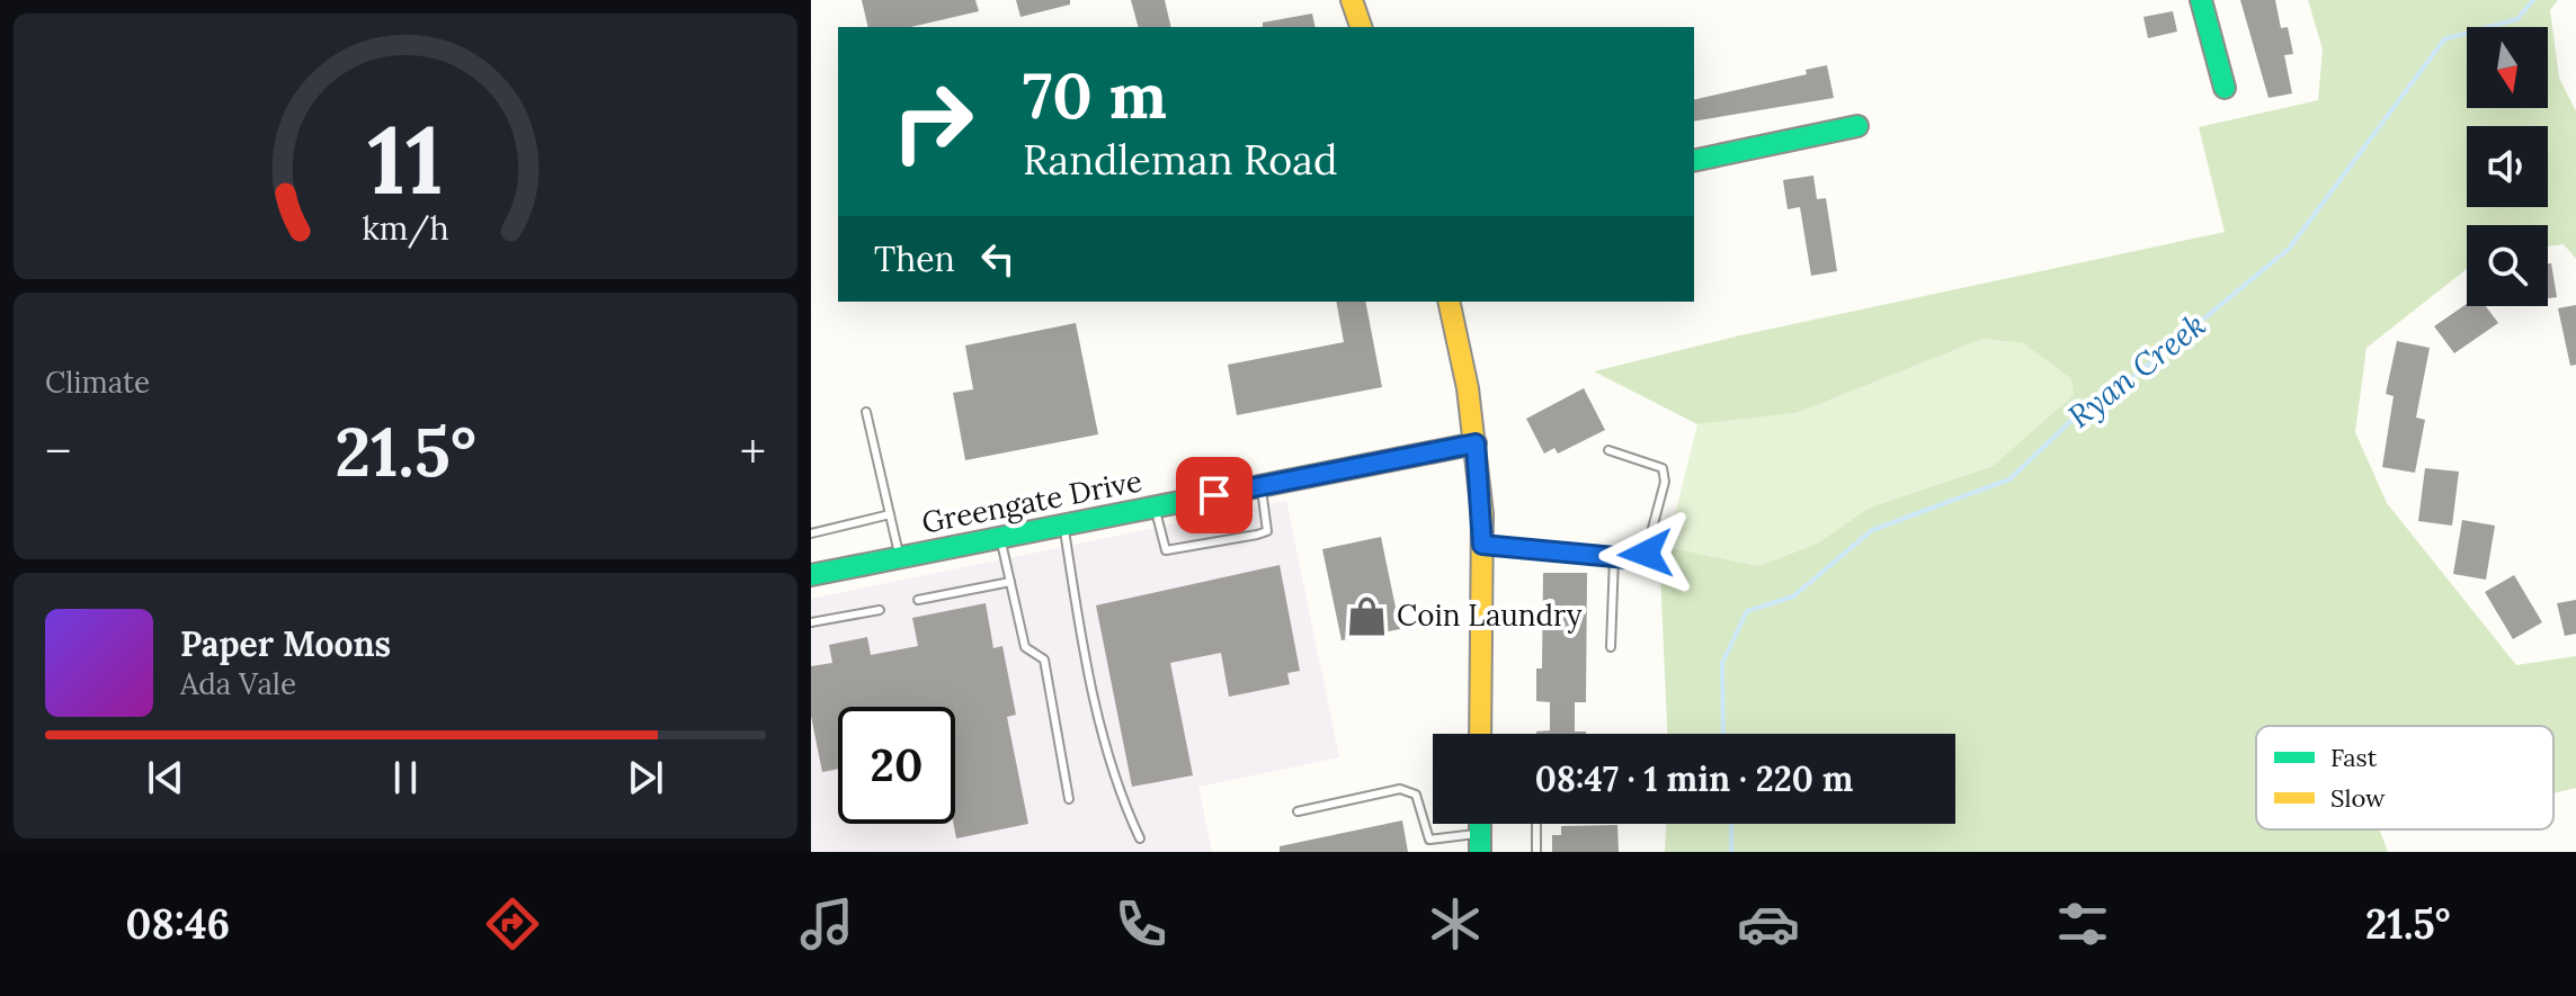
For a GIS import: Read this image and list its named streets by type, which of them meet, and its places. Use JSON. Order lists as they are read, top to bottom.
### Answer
{
  "streets": {
    "street": ["Greengate Drive"]
  },
  "water": ["Ryan Creek"],
  "places": {
    "shop": ["Coin Laundry"]
  },
  "legend": ["Fast", "Slow"],
  "north": "bottom",
  "page": {
    "turn": ["70 m", "Randleman Road"],
    "then": "Then",
    "tile": "Climate",
    "heat": ["−", "21.5°", "+"],
    "song": ["Paper Moons", "Ada Vale"],
    "limit": "20",
    "trip": "08:47 · 1 min · 220 m",
    "tabs": ["08:46", "21.5°"],
    "gauge": ["11", "km/h"]
  }
}
